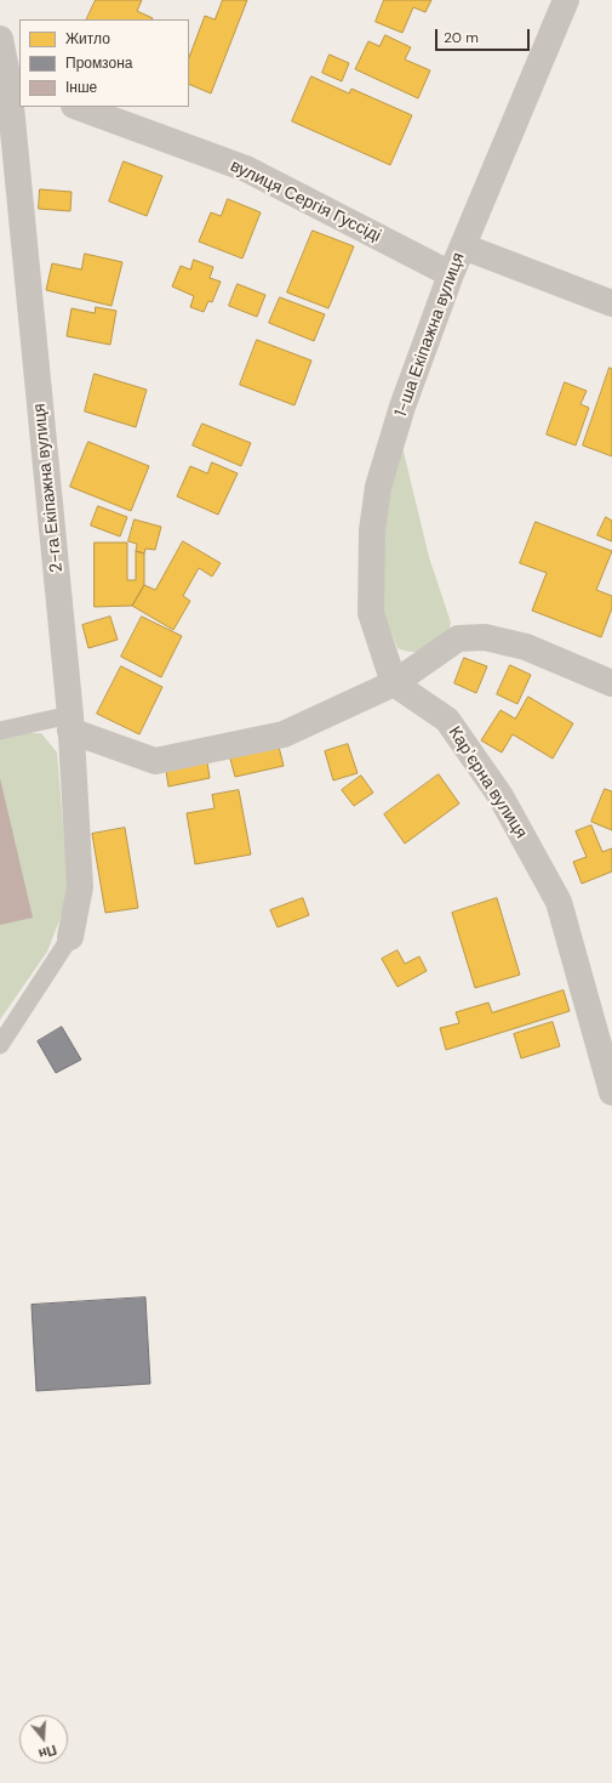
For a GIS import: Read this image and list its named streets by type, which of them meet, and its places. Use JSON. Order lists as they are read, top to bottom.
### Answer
{
  "streets": {
    "street": [
      "вулиця Сергія Гуссіді",
      "1-ша Екіпажна вулиця",
      "2-га Екіпажна вулиця",
      "Карʼєрна вулиця"
    ]
  },
  "crossings": [
    ["вулиця Сергія Гуссіді", "1-ша Екіпажна вулиця"],
    ["1-ша Екіпажна вулиця", "Карʼєрна вулиця"]
  ],
  "legend": ["Житло", "Промзона", "Інше"],
  "scale_bar": "20 m",
  "north": "bottom"
}
